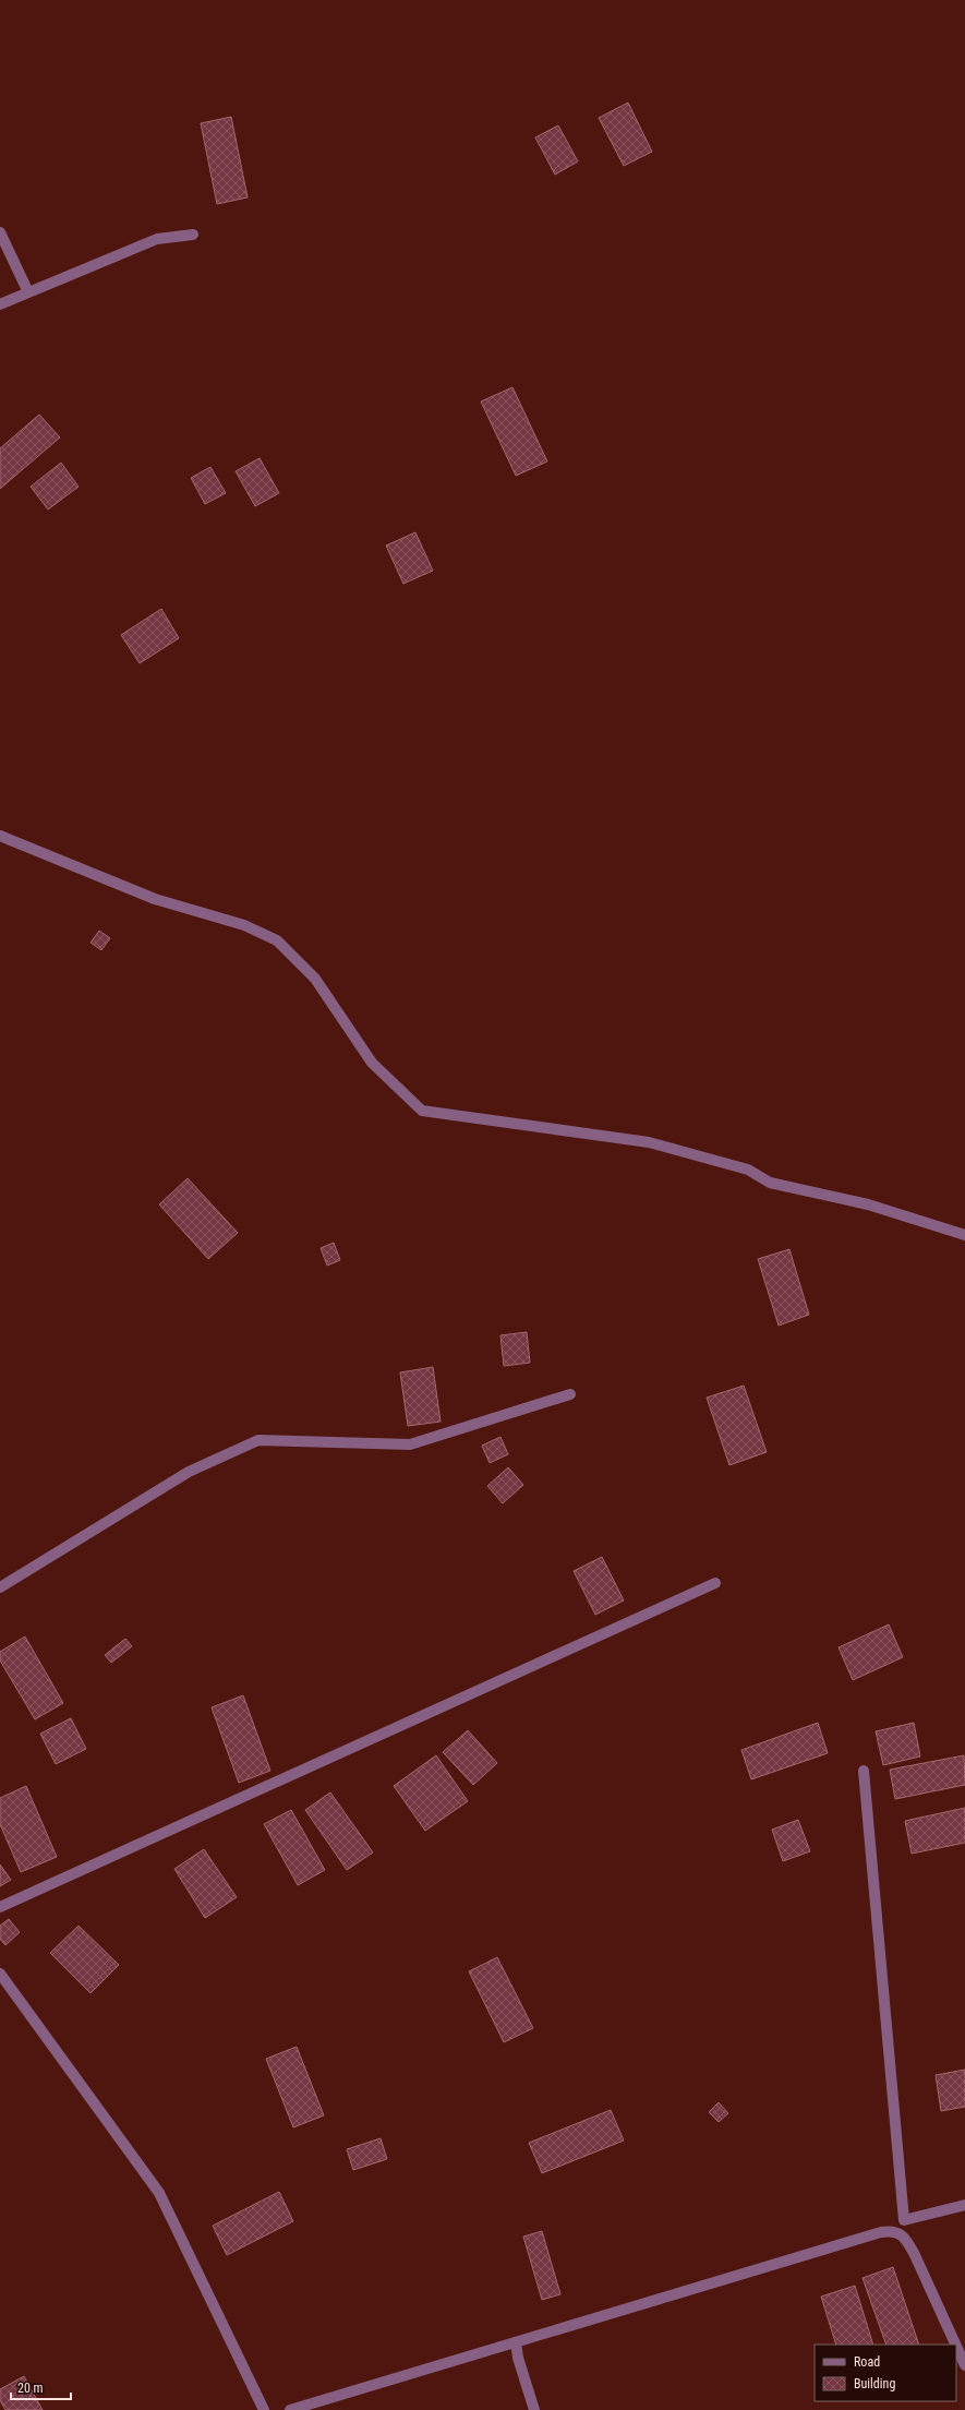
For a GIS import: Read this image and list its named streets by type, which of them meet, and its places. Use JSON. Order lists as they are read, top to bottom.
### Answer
{
  "legend": ["Road", "Building"],
  "scale_bar": "20 m"
}
